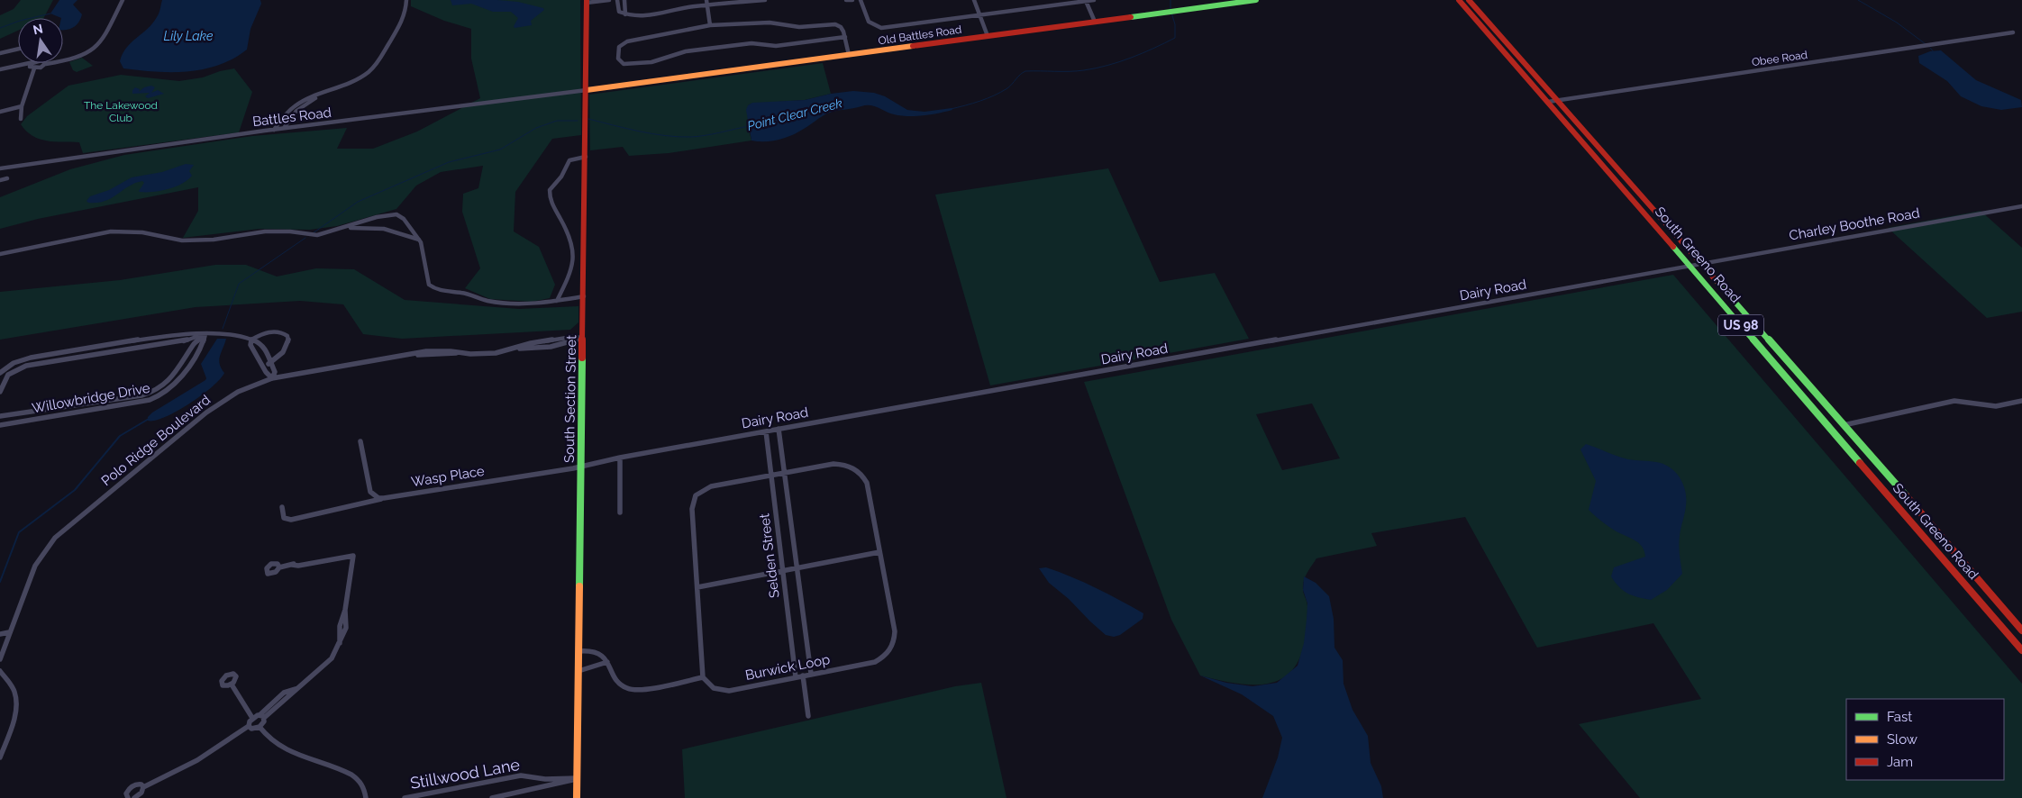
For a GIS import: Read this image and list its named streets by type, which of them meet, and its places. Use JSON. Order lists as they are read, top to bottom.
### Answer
{
  "streets": {
    "street": [
      "Old Battles Road",
      "Obee Road",
      "Battles Road",
      "Charley Boothe Road",
      "South Greeno Road",
      "Dairy Road",
      "US 98",
      "Willowbridge Drive",
      "South Section Street",
      "Polo Ridge Boulevard",
      "Wasp Place",
      "Selden Street",
      "Burwick Loop",
      "Stillwood Lane"
    ]
  },
  "crossings": [
    ["Old Battles Road", "Battles Road"],
    ["Old Battles Road", "South Section Street"],
    ["Obee Road", "South Greeno Road"],
    ["Battles Road", "South Section Street"],
    ["Charley Boothe Road", "South Greeno Road"],
    ["Charley Boothe Road", "Dairy Road"],
    ["South Greeno Road", "Dairy Road"],
    ["Dairy Road", "South Section Street"],
    ["Dairy Road", "Wasp Place"],
    ["Dairy Road", "Selden Street"],
    ["South Section Street", "Polo Ridge Boulevard"],
    ["South Section Street", "Wasp Place"],
    ["South Section Street", "Stillwood Lane"],
    ["Selden Street", "Burwick Loop"]
  ],
  "water": ["Lily Lake", "Point Clear Creek"],
  "parks": ["The Lakewood Club"],
  "legend": ["Fast", "Slow", "Jam"],
  "north": "top"
}
